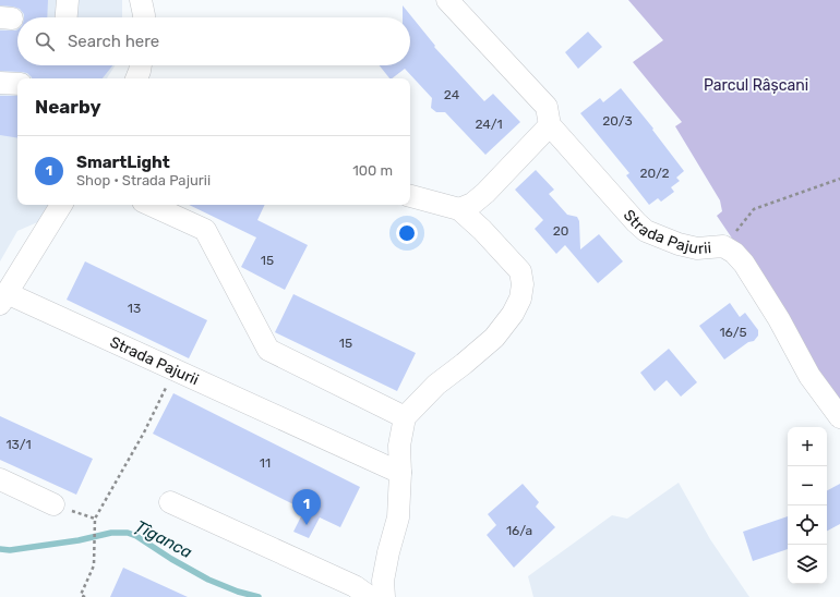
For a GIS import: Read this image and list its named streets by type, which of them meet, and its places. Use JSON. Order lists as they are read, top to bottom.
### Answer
{
  "streets": {
    "street": ["Strada Pajurii"]
  },
  "water": ["Țîganca"],
  "parks": ["Parcul Râșcani"],
  "house_numbers": [
    "24",
    "20/3",
    "24/1",
    "20/2",
    "20",
    "15",
    "13",
    "16/5",
    "15",
    "13/1",
    "11",
    "16/a"
  ],
  "page": {
    "search": "Search here",
    "heading": "Nearby",
    "list": [
      {
        "mark": "1",
        "name": "SmartLight",
        "note": "Shop · Strada Pajurii",
        "value": "100 m"
      }
    ],
    "map_buttons": ["+", "−"],
    "pins": "1"
  }
}
